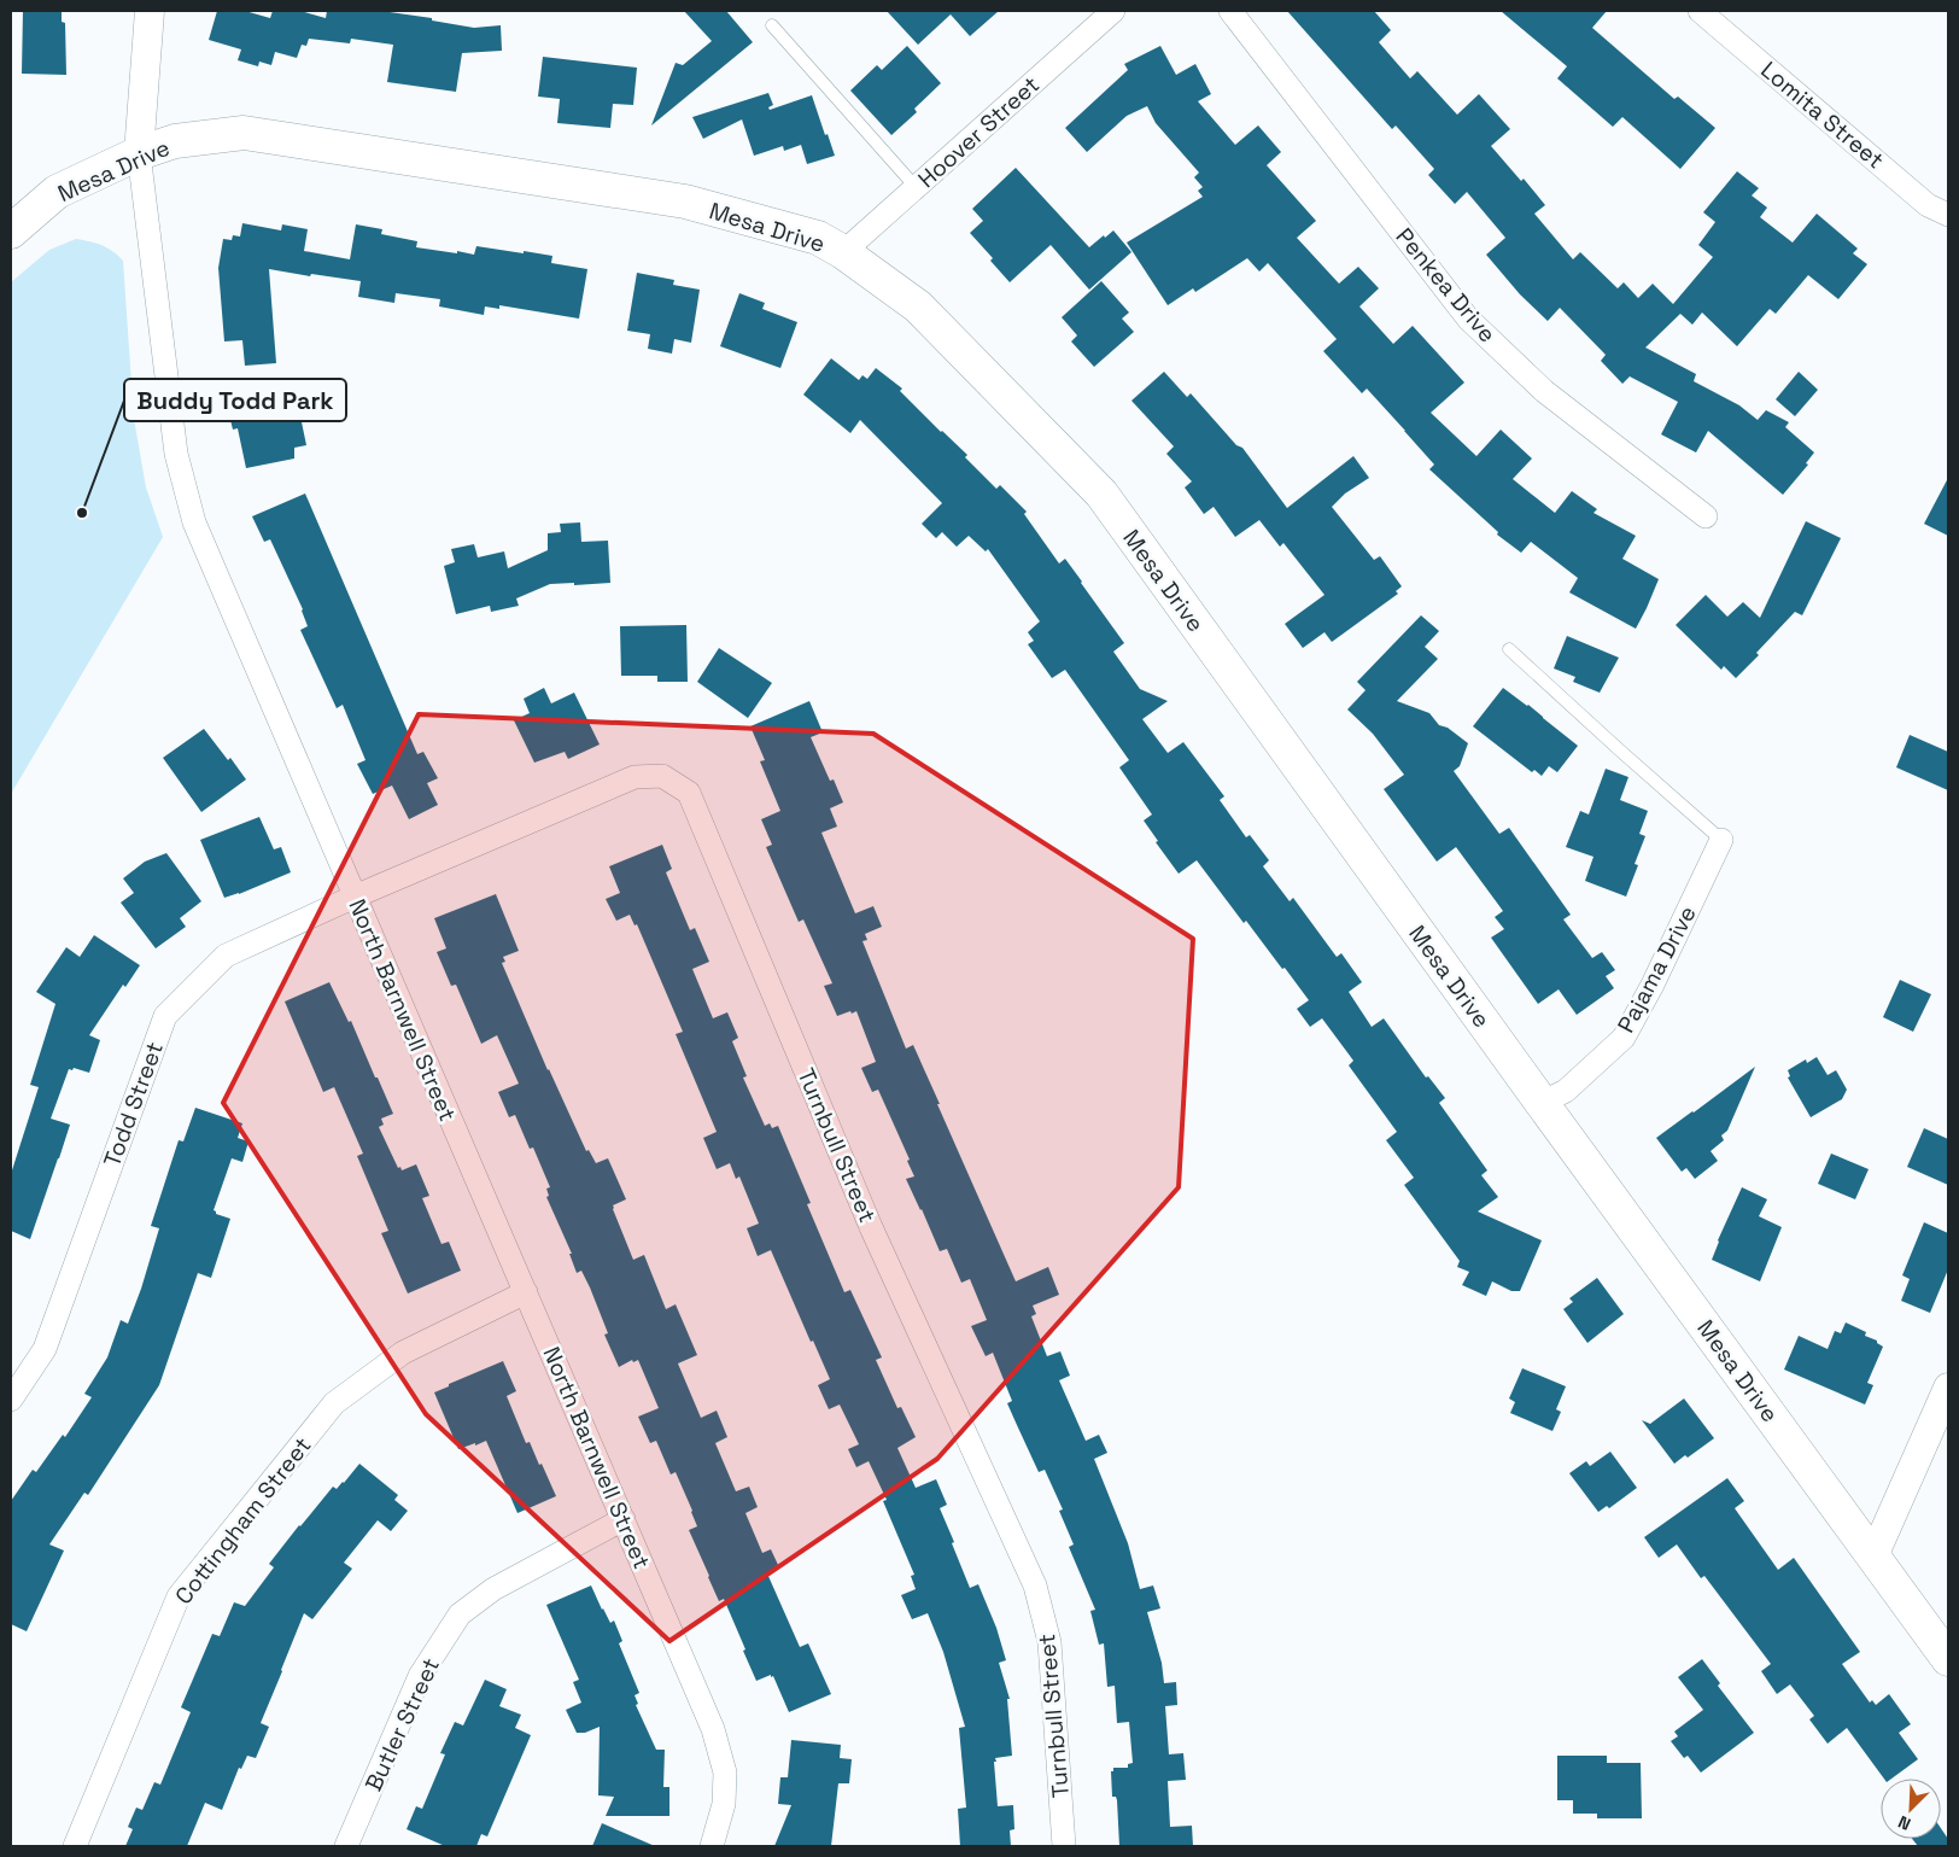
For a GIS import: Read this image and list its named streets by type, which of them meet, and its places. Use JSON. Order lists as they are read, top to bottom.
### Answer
{
  "streets": {
    "main road": ["Mesa Drive"],
    "street": [
      "Lomita Street",
      "Hoover Street",
      "Penkea Drive",
      "Pajama Drive",
      "North Barnwell Street",
      "Todd Street",
      "Turnbull Street",
      "Cottingham Street",
      "Butler Street"
    ]
  },
  "crossings": [
    ["Hoover Street", "Mesa Drive"],
    ["Mesa Drive", "Pajama Drive"],
    ["Mesa Drive", "North Barnwell Street"],
    ["North Barnwell Street", "Todd Street"],
    ["North Barnwell Street", "Turnbull Street"],
    ["North Barnwell Street", "Cottingham Street"],
    ["North Barnwell Street", "Butler Street"],
    ["Todd Street", "Turnbull Street"]
  ],
  "places": ["Buddy Todd Park"],
  "north": "bottom left"
}
